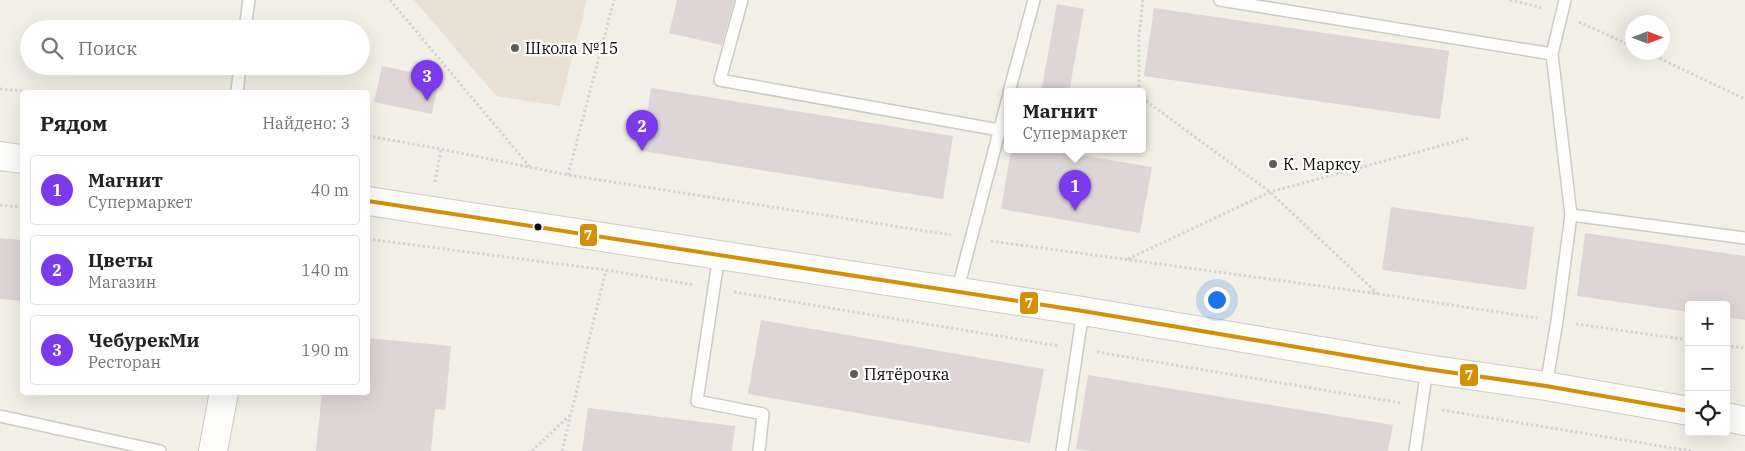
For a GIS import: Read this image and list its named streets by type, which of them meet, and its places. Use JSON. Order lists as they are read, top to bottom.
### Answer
{
  "places": ["Школа №15", "К. Марксу", "Пятёрочка"],
  "lines": ["transit line 7"],
  "north": "right",
  "page": {
    "search": "Поиск",
    "pins": ["3", "2", "1"],
    "popup": ["Магнит", "Супермаркет"],
    "heading": ["Рядом", "Найдено: 3"],
    "list": [
      {
        "mark": "1",
        "name": "Магнит",
        "note": "Супермаркет",
        "value": "40 m"
      },
      {
        "mark": "2",
        "name": "Цветы",
        "note": "Магазин",
        "value": "140 m"
      },
      {
        "mark": "3",
        "name": "ЧебурекМи",
        "note": "Ресторан",
        "value": "190 m"
      }
    ],
    "map_buttons": ["+", "−"]
  }
}
